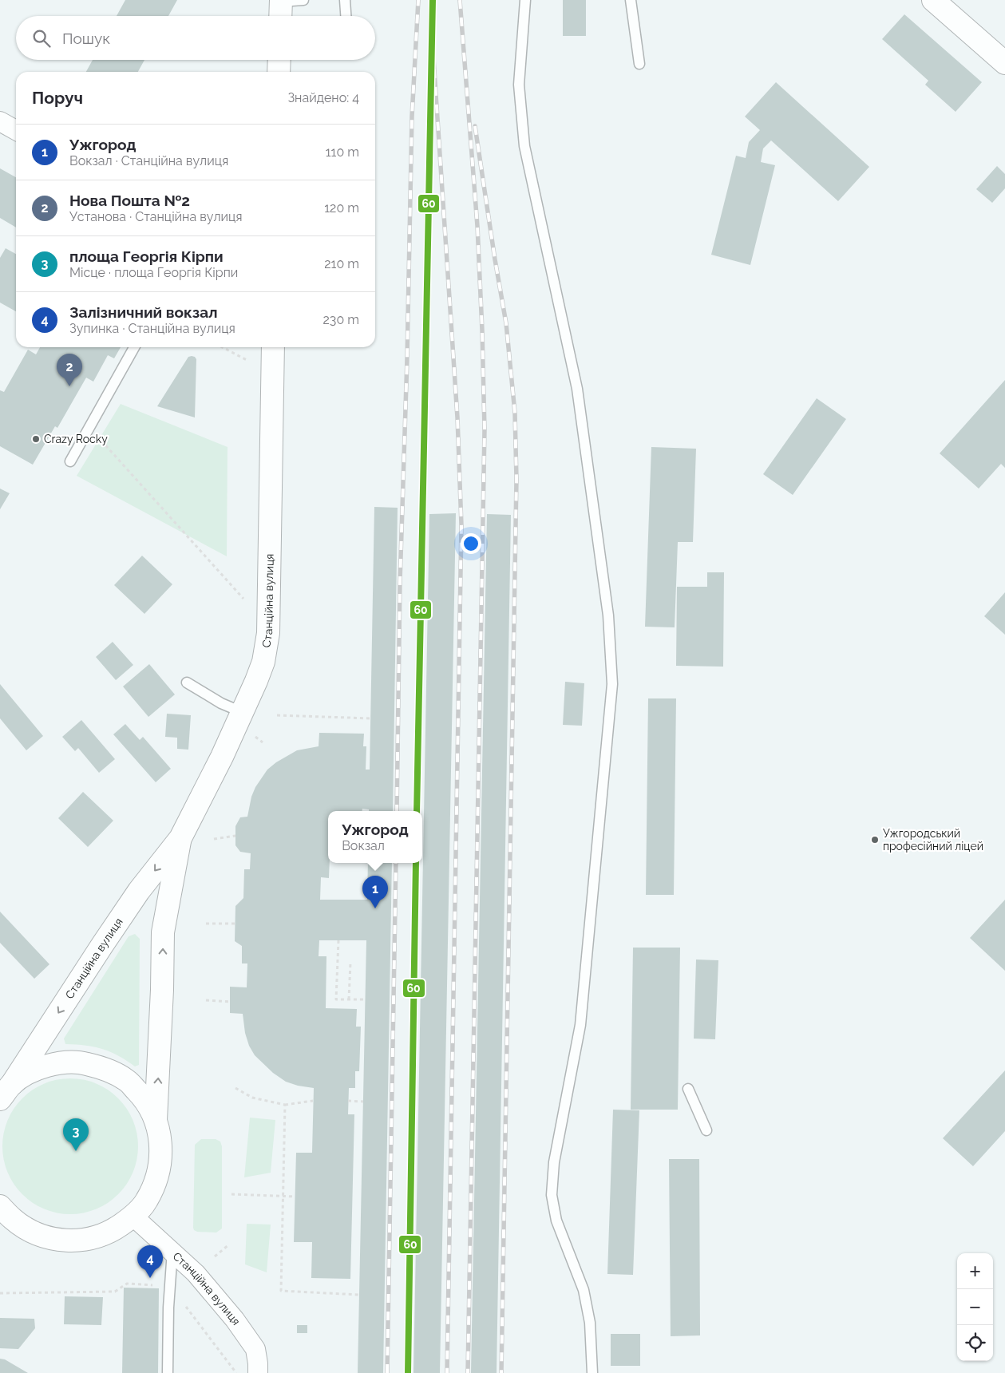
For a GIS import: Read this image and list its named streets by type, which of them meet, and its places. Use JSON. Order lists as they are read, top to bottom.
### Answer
{
  "streets": {
    "main road": ["Станційна вулиця"]
  },
  "places": ["Crazy Rocky", "Ужгородський професійний ліцей"],
  "lines": ["transit line 60"],
  "page": {
    "search": "Пошук",
    "heading": ["Поруч", "Знайдено: 4"],
    "list": [
      {
        "mark": "1",
        "name": "Ужгород",
        "note": "Вокзал · Станційна вулиця",
        "value": "110 m"
      },
      {
        "mark": "2",
        "name": "Нова Пошта №2",
        "note": "Установа · Станційна вулиця",
        "value": "120 m"
      },
      {
        "mark": "3",
        "name": "площа Георгія Кірпи",
        "note": "Місце · площа Георгія Кірпи",
        "value": "210 m"
      },
      {
        "mark": "4",
        "name": "Залізничний вокзал",
        "note": "Зупинка · Станційна вулиця",
        "value": "230 m"
      }
    ],
    "pins": [
      "2",
      "1",
      "3",
      "4"
    ],
    "popup": ["Ужгород", "Вокзал"],
    "map_buttons": ["+", "−"]
  }
}
